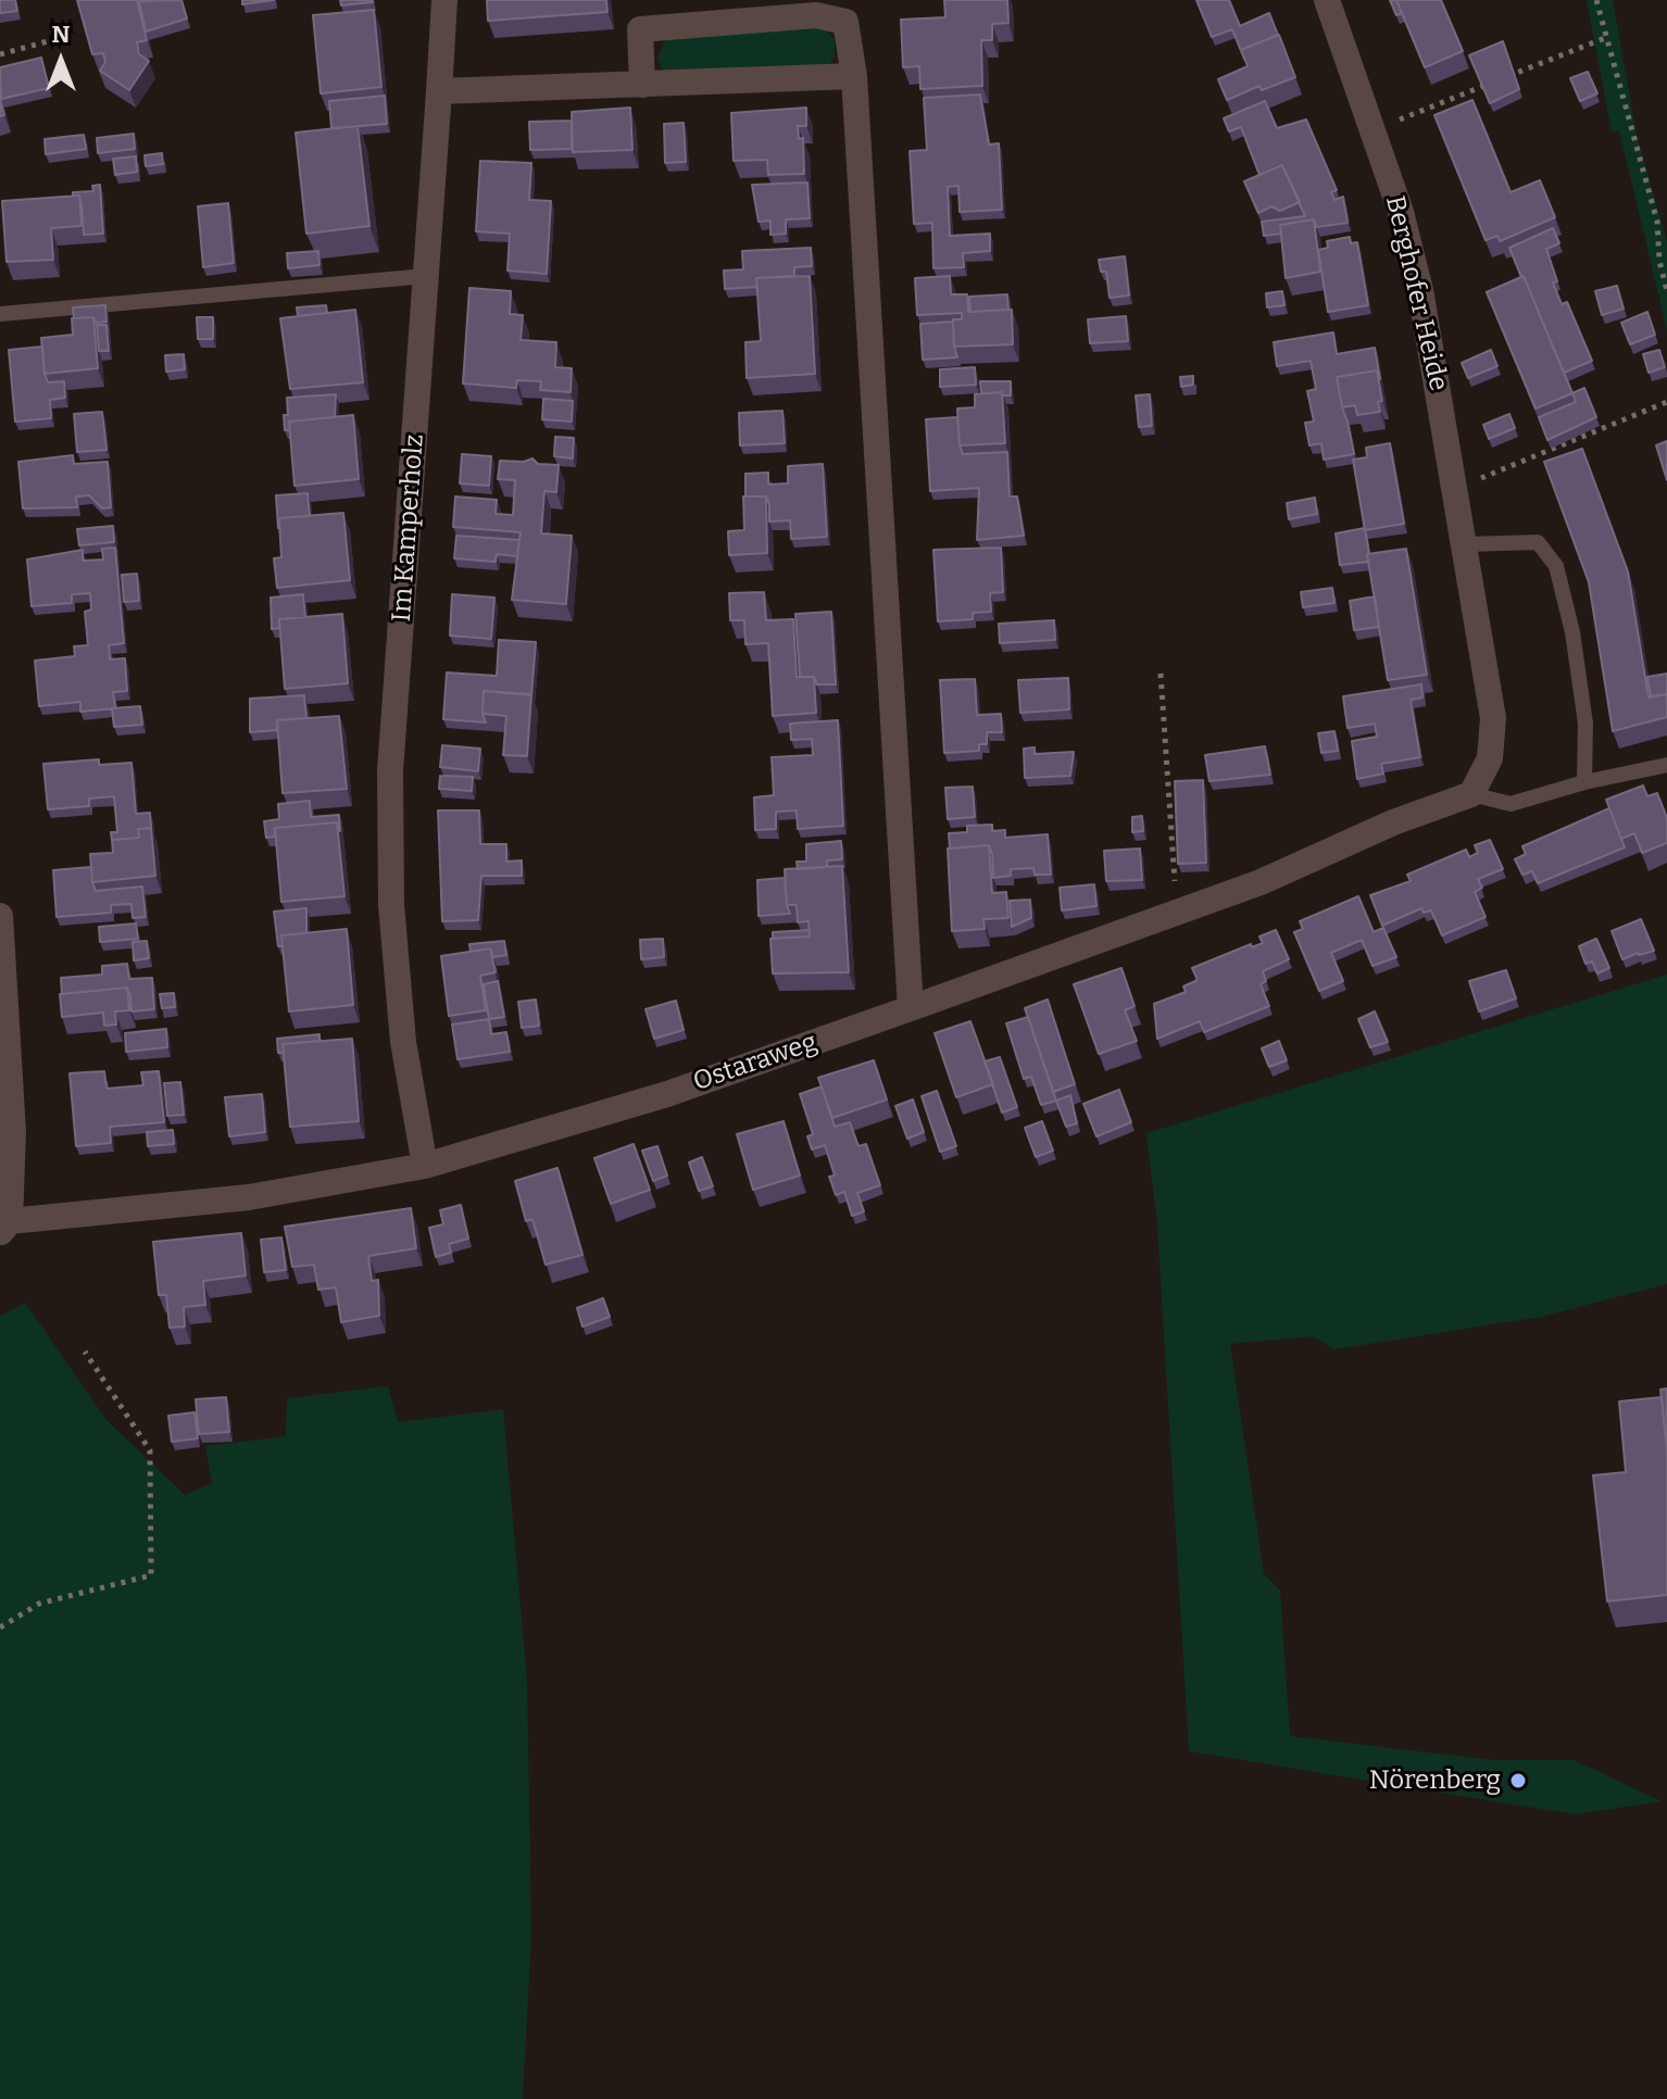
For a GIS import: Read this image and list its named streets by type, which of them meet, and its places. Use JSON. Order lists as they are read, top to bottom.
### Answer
{
  "streets": {
    "street": ["Berghofer Heide", "Im Kamperholz", "Ostaraweg"]
  },
  "crossings": [
    ["Berghofer Heide", "Ostaraweg"],
    ["Im Kamperholz", "Ostaraweg"]
  ],
  "places": ["Nörenberg"],
  "north": "top"
}
